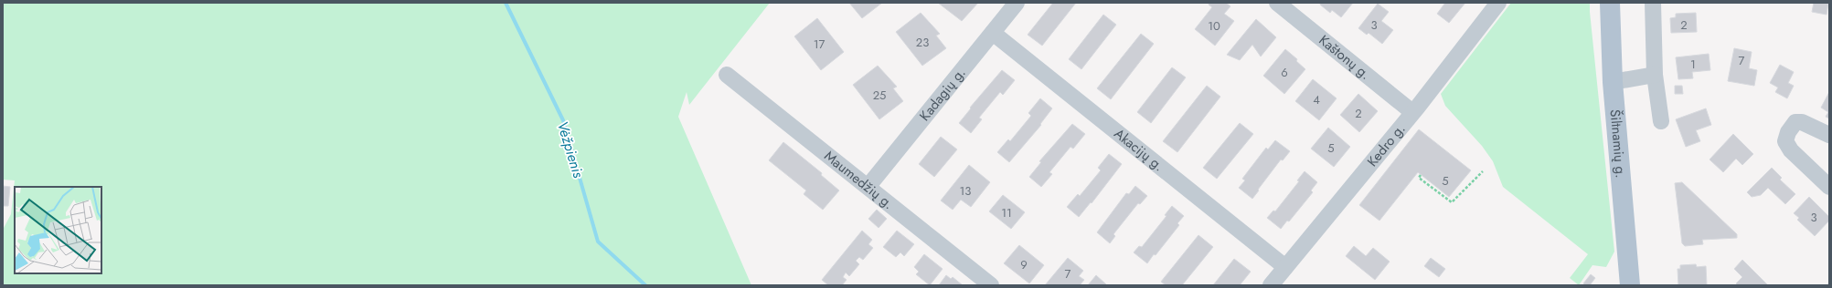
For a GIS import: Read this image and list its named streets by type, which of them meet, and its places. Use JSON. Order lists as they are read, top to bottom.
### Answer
{
  "streets": {
    "main road": ["Šiltnamių g."],
    "street": [
      "Kaštonų g.",
      "Kadagių g.",
      "Kedro g.",
      "Akacijų g.",
      "Maumedžių g."
    ]
  },
  "crossings": [
    ["Kaštonų g.", "Kedro g."],
    ["Kadagių g.", "Akacijų g."],
    ["Kadagių g.", "Maumedžių g."],
    ["Kedro g.", "Akacijų g."]
  ],
  "water": ["Vėžpienis"],
  "house_numbers": [
    "3",
    "2",
    "10",
    "23",
    "17",
    "7",
    "1",
    "6",
    "25",
    "4",
    "2",
    "5",
    "5",
    "13",
    "11",
    "3",
    "9",
    "7"
  ]
}
